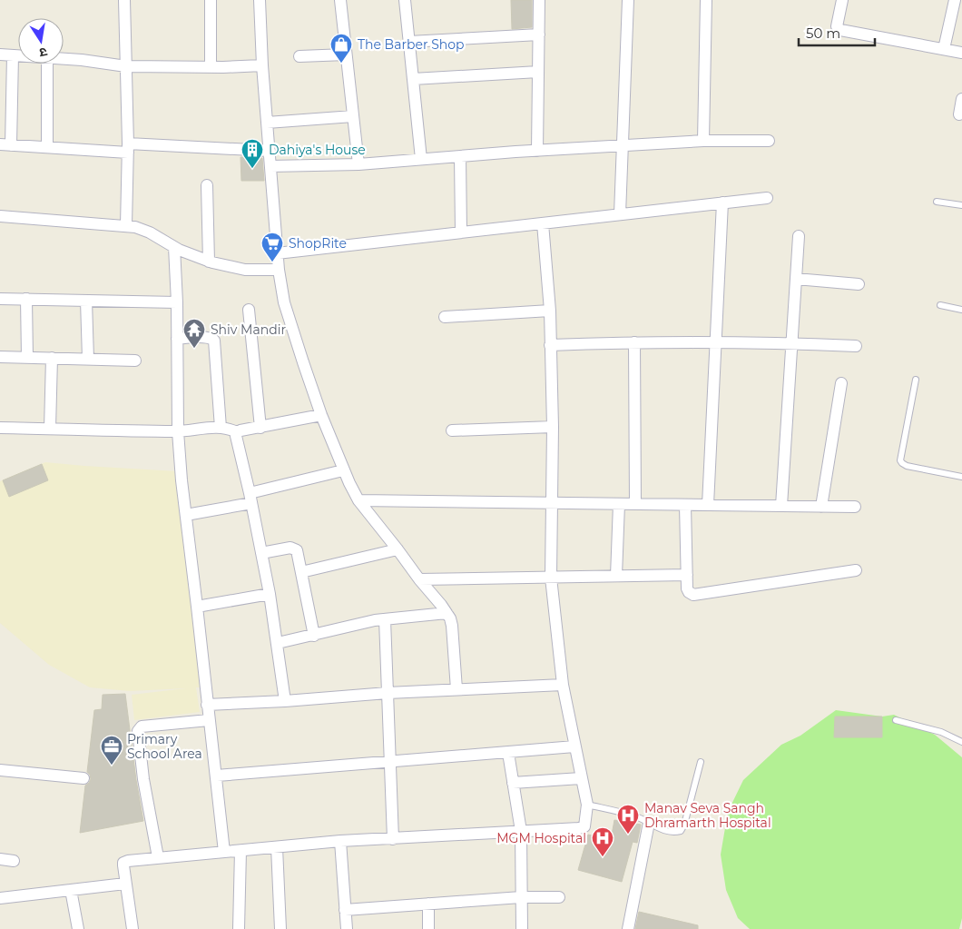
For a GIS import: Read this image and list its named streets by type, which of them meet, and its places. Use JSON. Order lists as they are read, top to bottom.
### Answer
{
  "places": {
    "shop": ["The Barber Shop"],
    "building": ["Dahiya's House"],
    "supermarket": ["ShopRite"],
    "temple": ["Shiv Mandir"],
    "office": ["Primary School Area"],
    "hospital": ["Manav Seva Sangh Dhramarth Hospital", "MGM Hospital"]
  },
  "scale_bar": "50 m",
  "north": "bottom"
}
